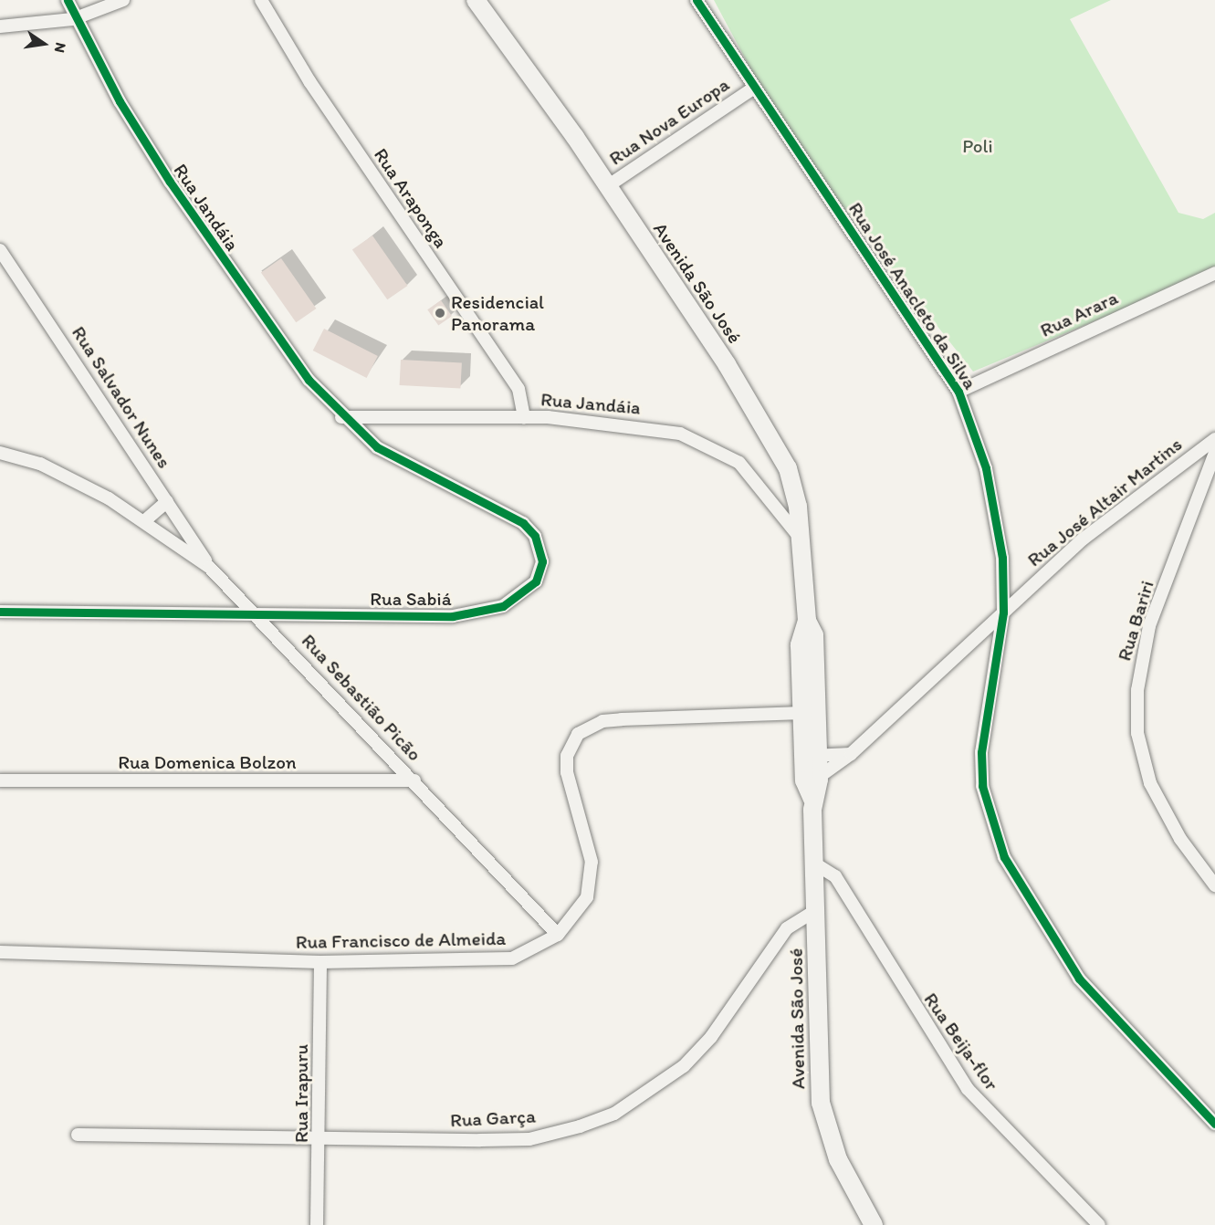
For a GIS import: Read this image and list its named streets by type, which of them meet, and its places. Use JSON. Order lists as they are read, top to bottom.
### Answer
{
  "streets": {
    "main road": ["Avenida São José"],
    "street": [
      "Rua Nova Europa",
      "Rua Araponga",
      "Rua Jandáia",
      "Rua José Anacleto da Silva",
      "Rua Arara",
      "Rua Salvador Nunes",
      "Rua José Altair Martins",
      "Rua Sabiá",
      "Rua Bariri",
      "Rua Sebastião Picão",
      "Rua Domenica Bolzon",
      "Rua Francisco de Almeida",
      "Rua Beija-flor",
      "Rua Irapuru",
      "Rua Garça"
    ]
  },
  "crossings": [
    ["Rua Nova Europa", "Avenida São José"],
    ["Rua Nova Europa", "Rua José Anacleto da Silva"],
    ["Rua Araponga", "Rua Jandáia"],
    ["Rua Jandáia", "Avenida São José"],
    ["Rua Jandáia", "Rua Sabiá"],
    ["Avenida São José", "Rua José Altair Martins"],
    ["Avenida São José", "Rua Francisco de Almeida"],
    ["Avenida São José", "Rua Beija-flor"],
    ["Avenida São José", "Rua Garça"],
    ["Rua José Anacleto da Silva", "Rua Arara"],
    ["Rua José Anacleto da Silva", "Rua José Altair Martins"],
    ["Rua Salvador Nunes", "Rua Sebastião Picão"],
    ["Rua Sabiá", "Rua Sebastião Picão"],
    ["Rua Sebastião Picão", "Rua Domenica Bolzon"],
    ["Rua Sebastião Picão", "Rua Francisco de Almeida"],
    ["Rua Francisco de Almeida", "Rua Irapuru"],
    ["Rua Irapuru", "Rua Garça"]
  ],
  "parks": ["Poli"],
  "places": ["Residencial Panorama"],
  "north": "right"
}
